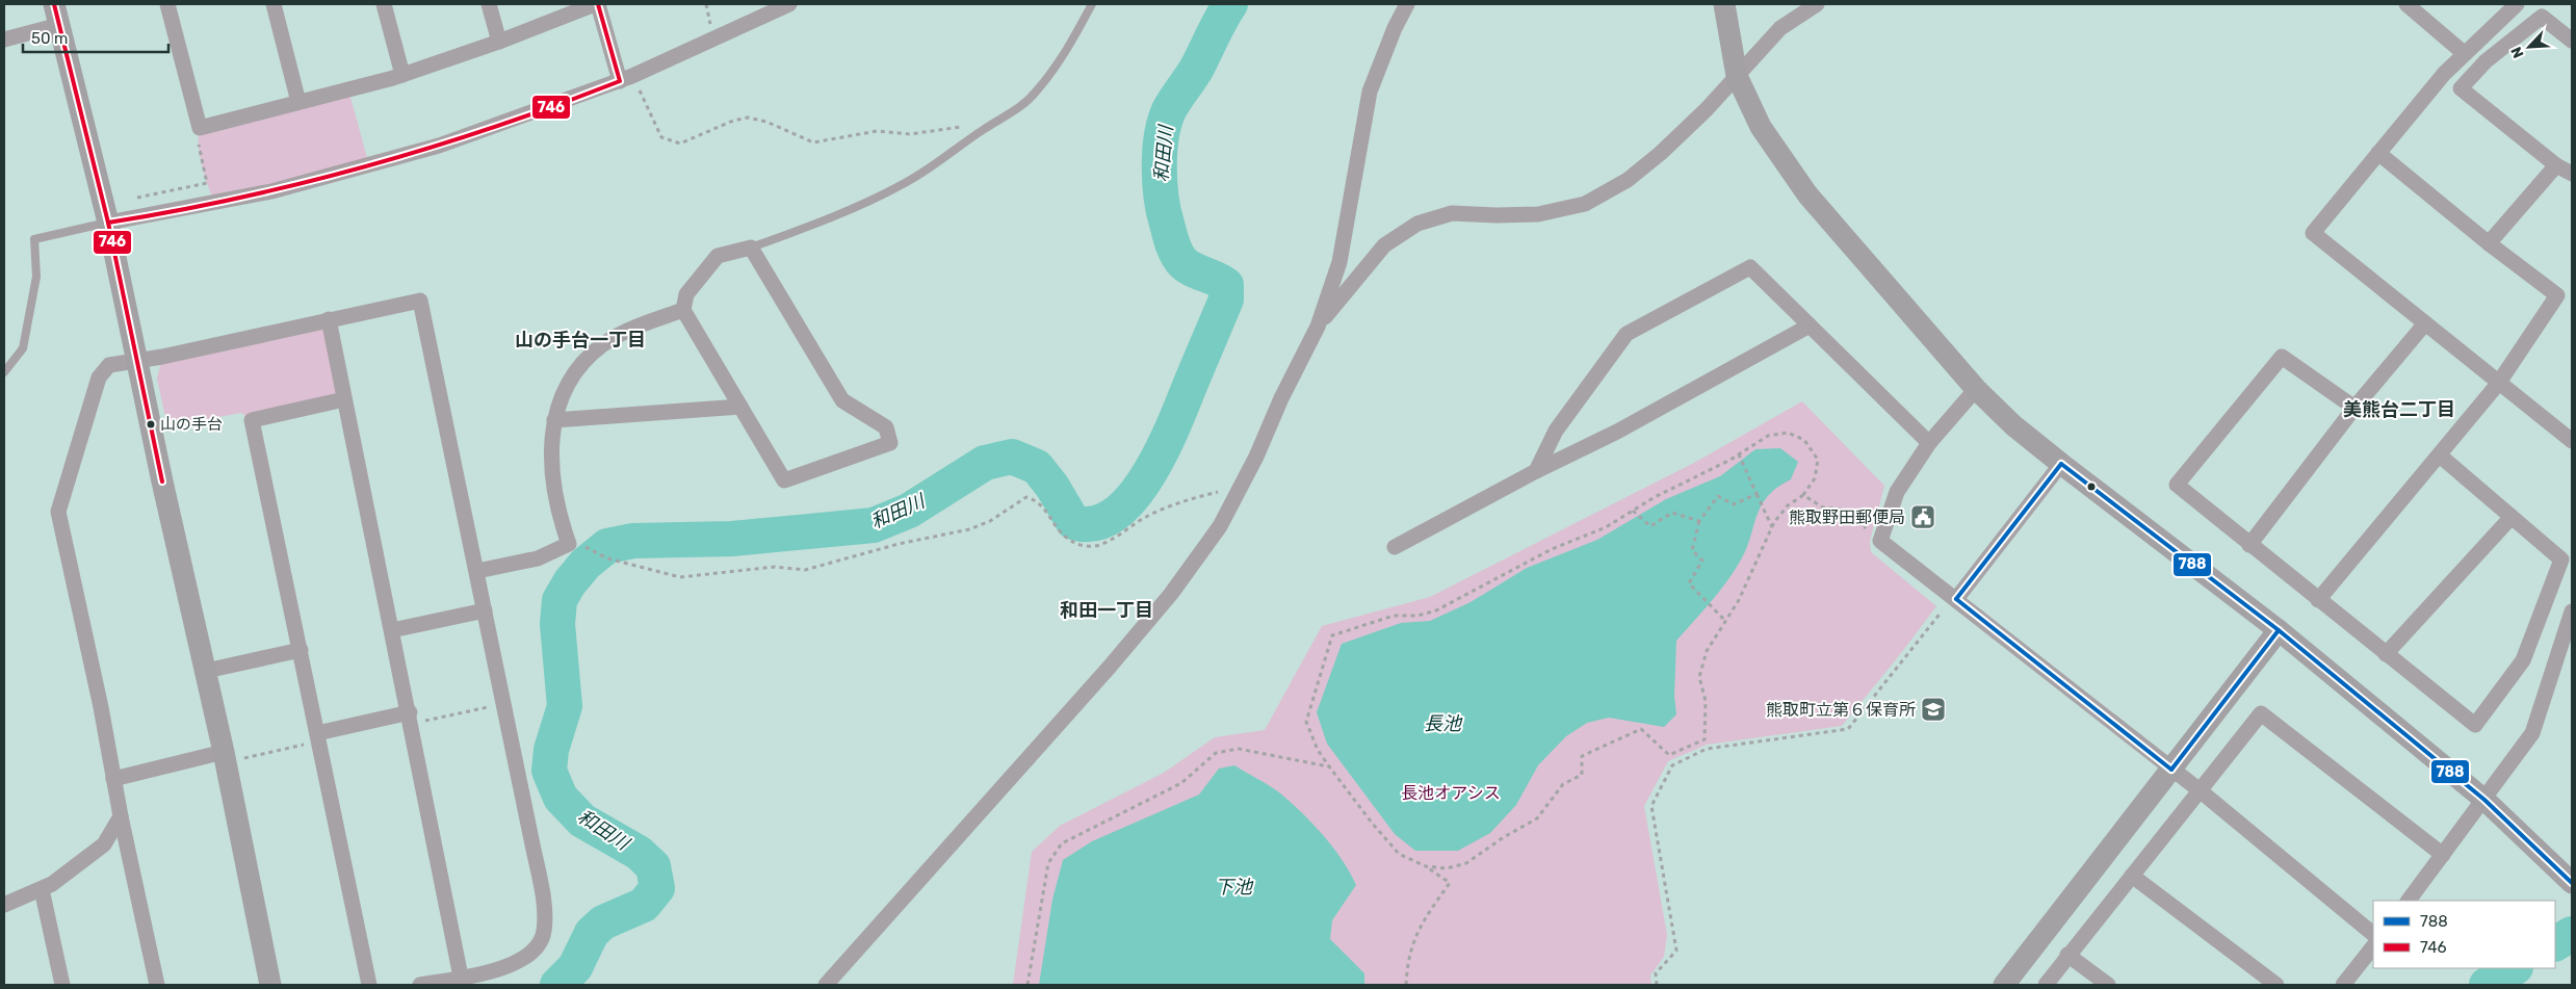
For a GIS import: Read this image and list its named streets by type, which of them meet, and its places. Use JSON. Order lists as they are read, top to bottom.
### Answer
{
  "districts": ["山の手台一丁目", "美熊台二丁目", "和田一丁目"],
  "water": ["和田川", "長池", "下池"],
  "parks": ["長池オアシス"],
  "places": {
    "other": ["山の手台"],
    "public building": ["熊取野田郵便局"],
    "school or university": ["熊取町立第６保育所"]
  },
  "lines": ["transit line 746", "transit line 788"],
  "legend": ["788", "746"],
  "scale_bar": "50 m",
  "north": "bottom left"
}
